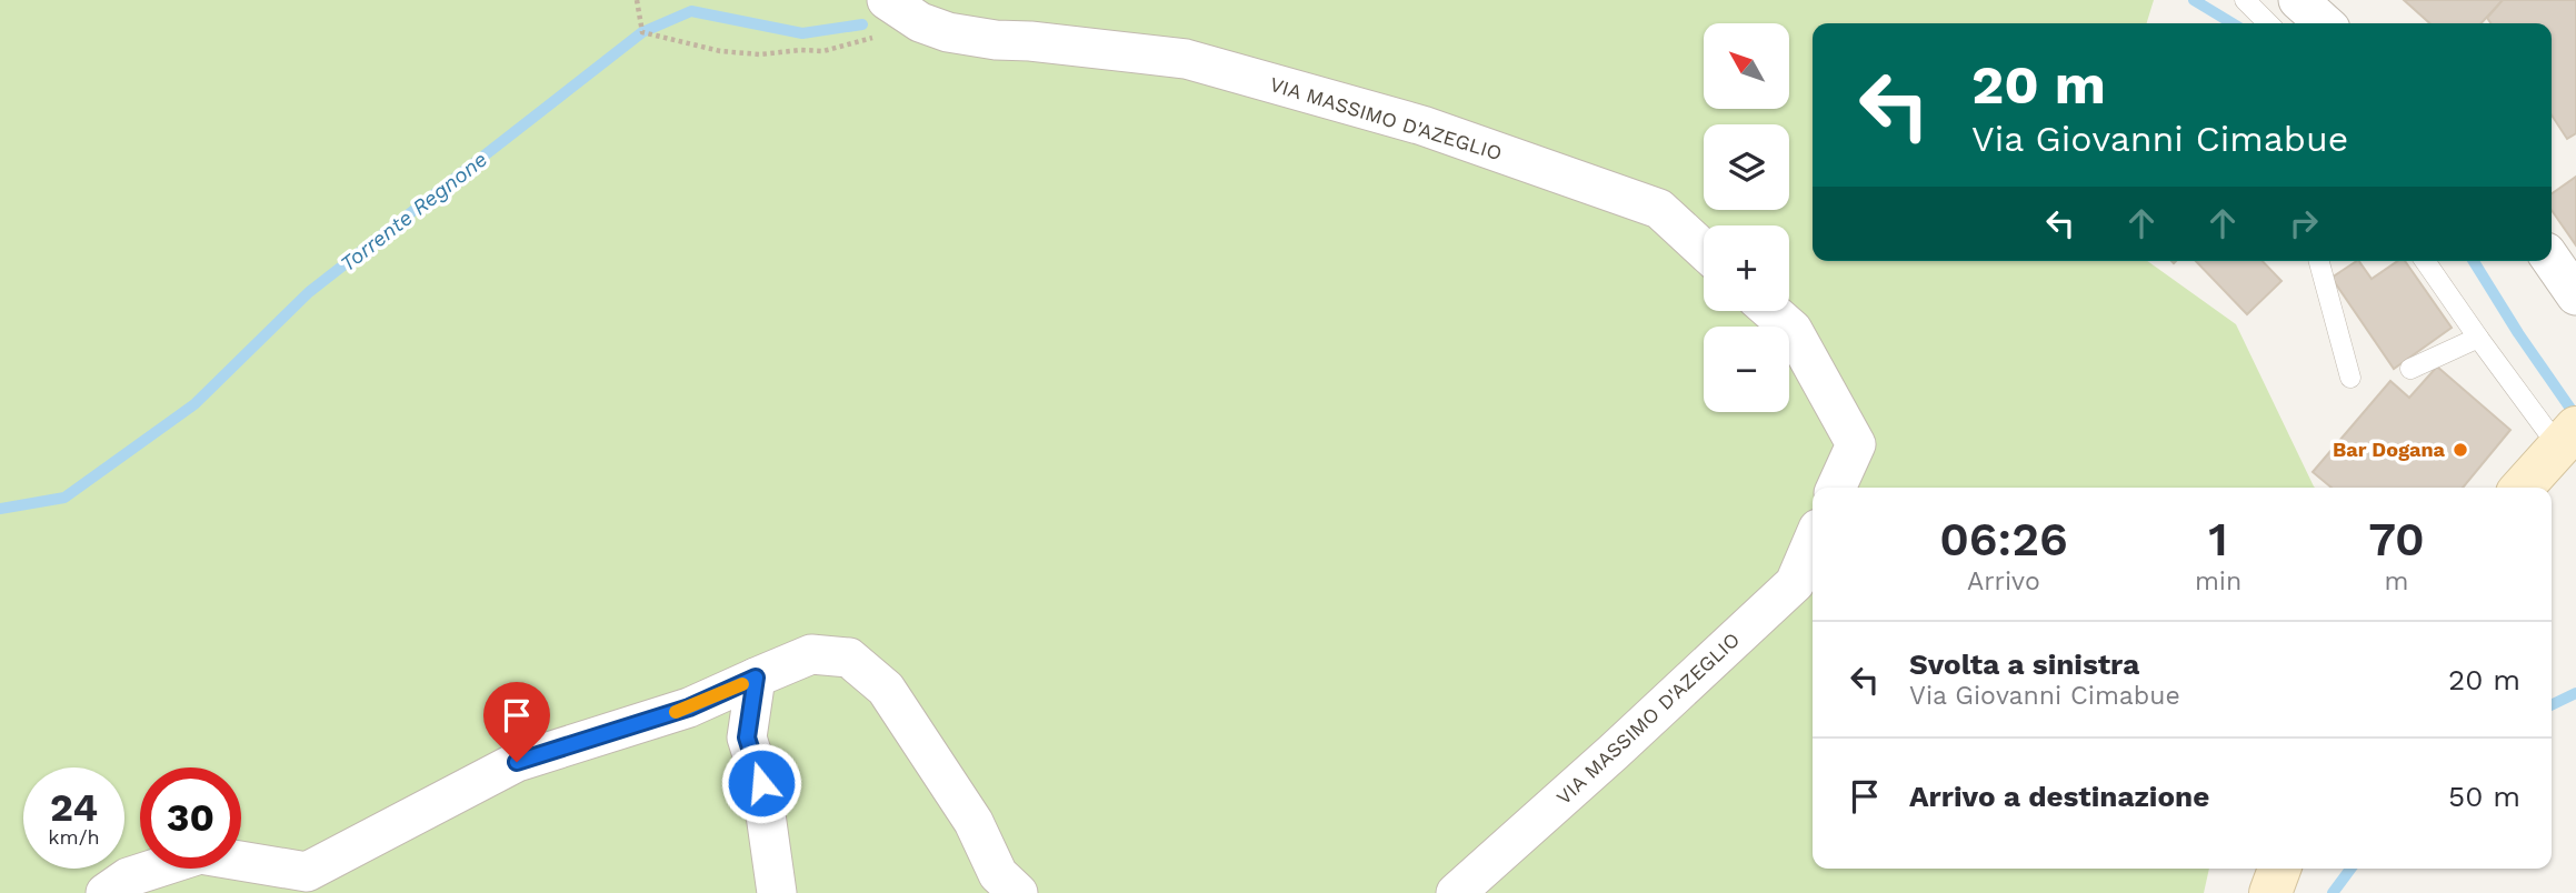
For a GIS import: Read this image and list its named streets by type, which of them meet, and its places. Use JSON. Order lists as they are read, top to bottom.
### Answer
{
  "streets": {
    "street": ["VIA MASSIMO D'AZEGLIO"]
  },
  "water": ["Torrente Regnone"],
  "places": ["Bar Dogana"],
  "north": "top left",
  "page": {
    "map_buttons": ["+", "−"],
    "turn": ["20 m", "Via Giovanni Cimabue"],
    "eta": [
      "06:26",
      "Arrivo",
      "1",
      "min",
      "70",
      "m"
    ],
    "list": [
      {
        "name": "Svolta a sinistra",
        "note": "Via Giovanni Cimabue",
        "value": "20 m"
      },
      {
        "name": "Arrivo a destinazione",
        "value": "50 m"
      }
    ],
    "speed": "24 km/h",
    "limit": "30"
  }
}
